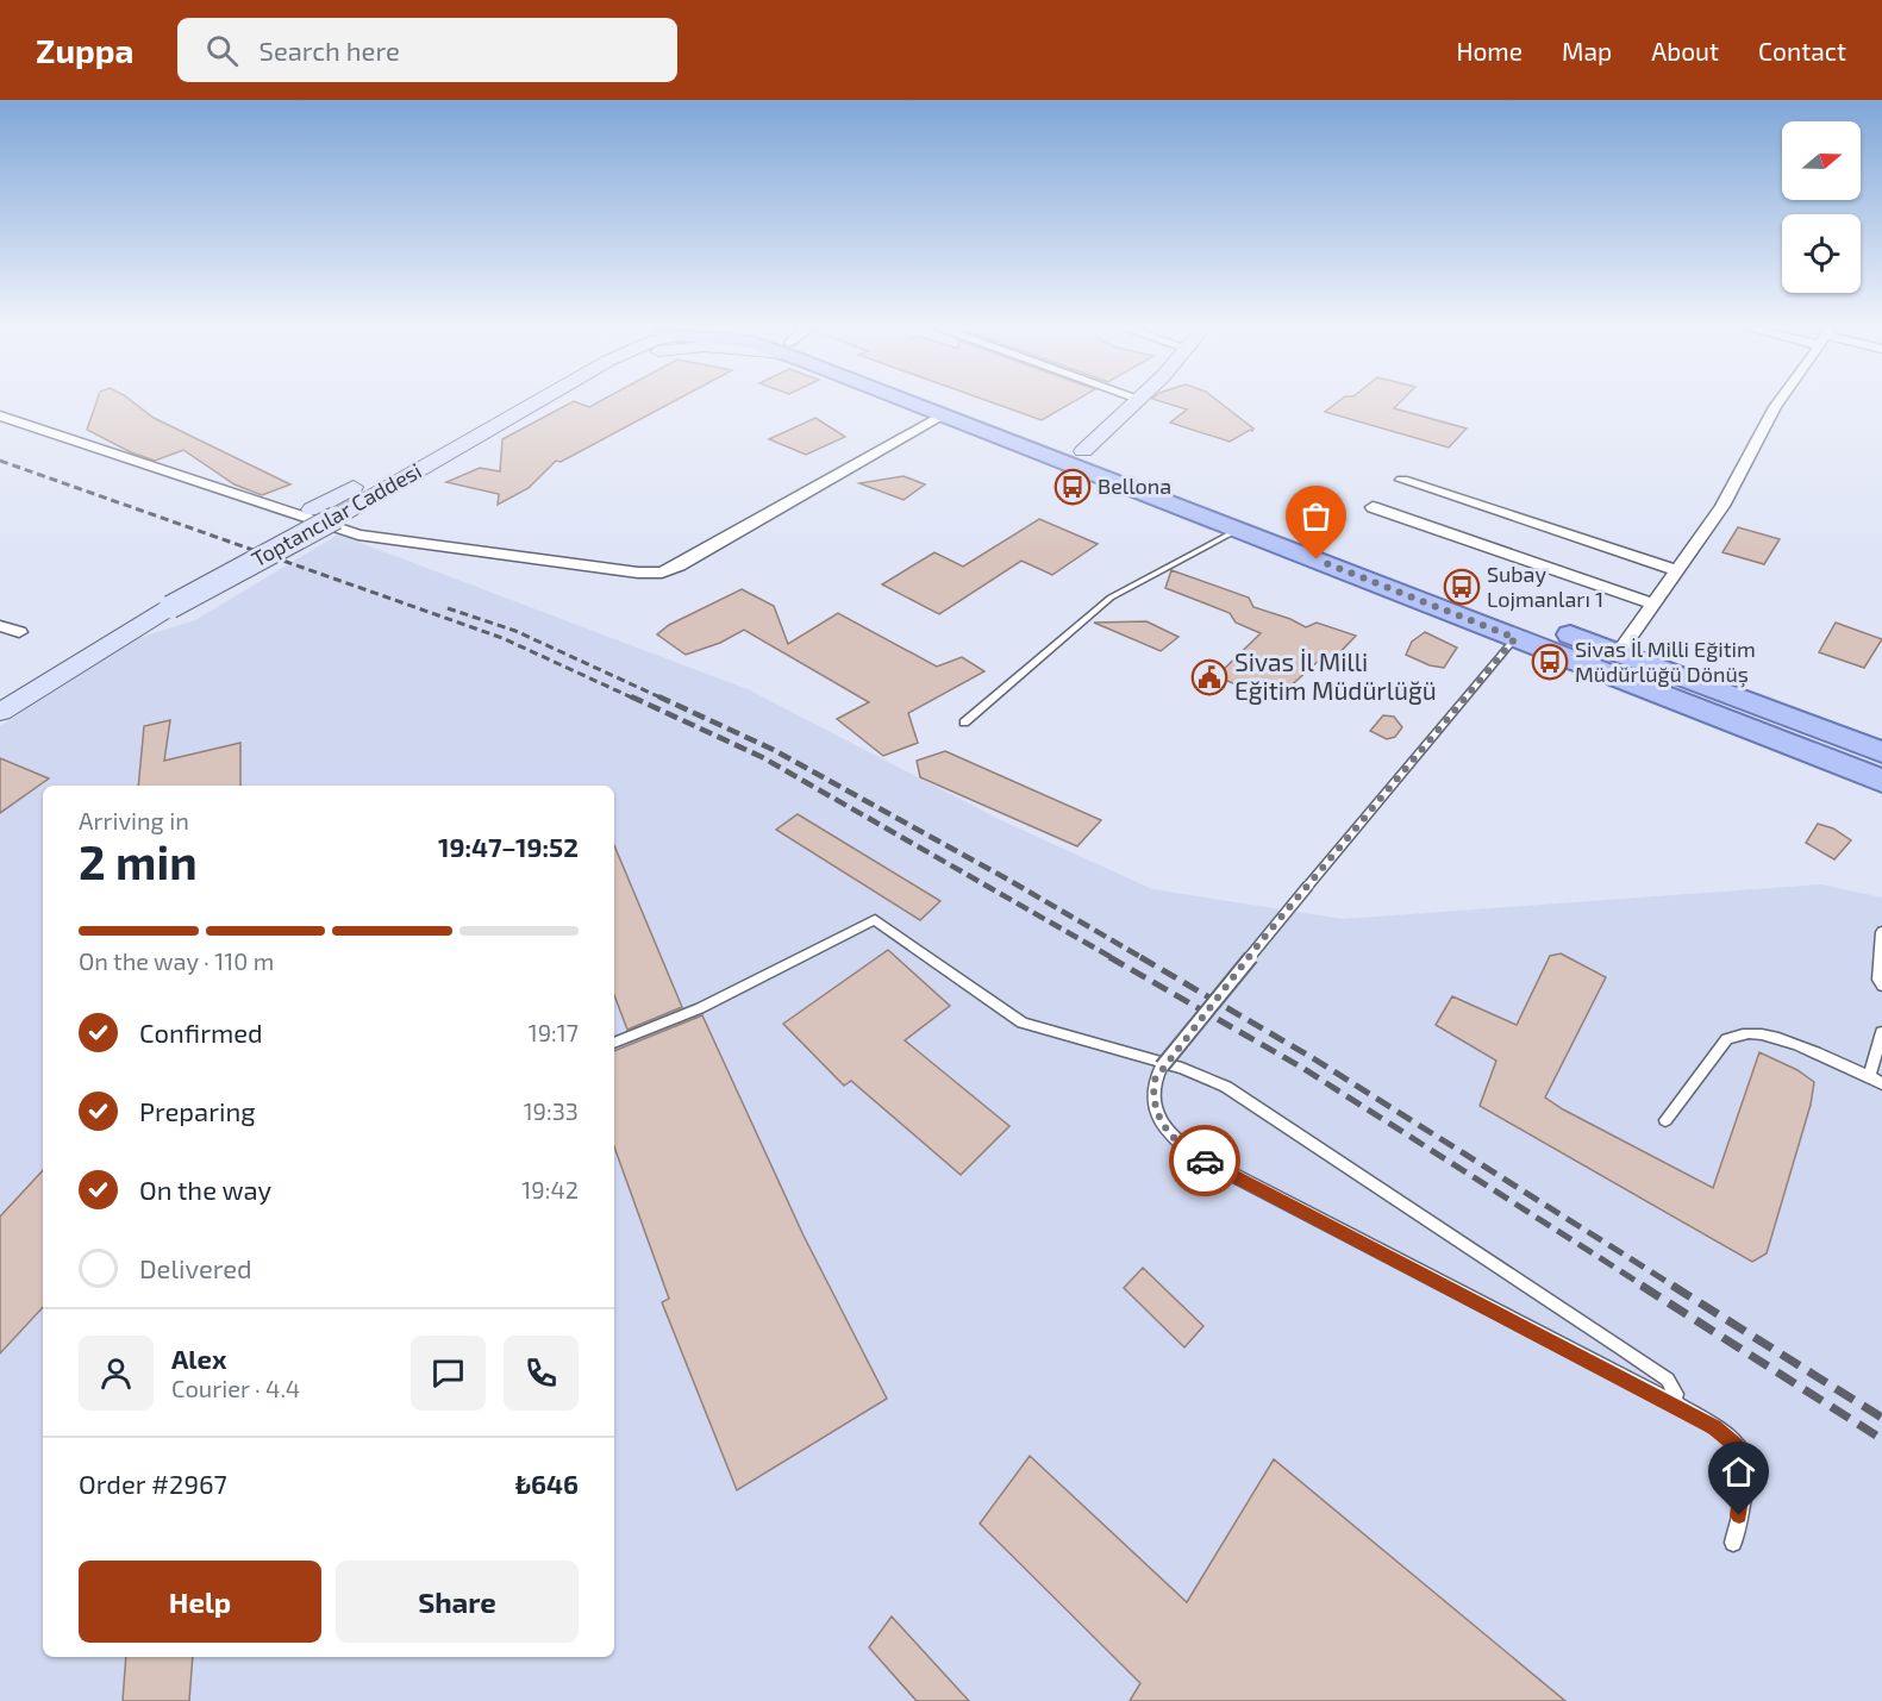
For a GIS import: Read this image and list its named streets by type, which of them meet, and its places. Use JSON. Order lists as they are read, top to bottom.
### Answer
{
  "streets": {
    "street": ["Toptancılar Caddesi"]
  },
  "places": {
    "bus stop": ["Bellona", "Subay Lojmanları 1", "Sivas İl Milli Eğitim Müdürlüğü Dönüş"],
    "public building": ["Sivas İl Milli Eğitim Müdürlüğü"]
  },
  "north": "right",
  "page": {
    "header": "Zuppa",
    "search": "Search here",
    "nav": [
      "Home",
      "Map",
      "About",
      "Contact"
    ],
    "heading": ["2 min", "Arriving in", "19:47–19:52"],
    "panel": [
      "Alex",
      "Courier · 4.4",
      "Order #2967",
      "₺646"
    ],
    "bar": "On the way · 110 m",
    "list": [
      ["Confirmed", "19:17"],
      ["Preparing", "19:33"],
      ["On the way", "19:42"],
      "Delivered"
    ],
    "buttons": ["Help", "Share"]
  }
}
